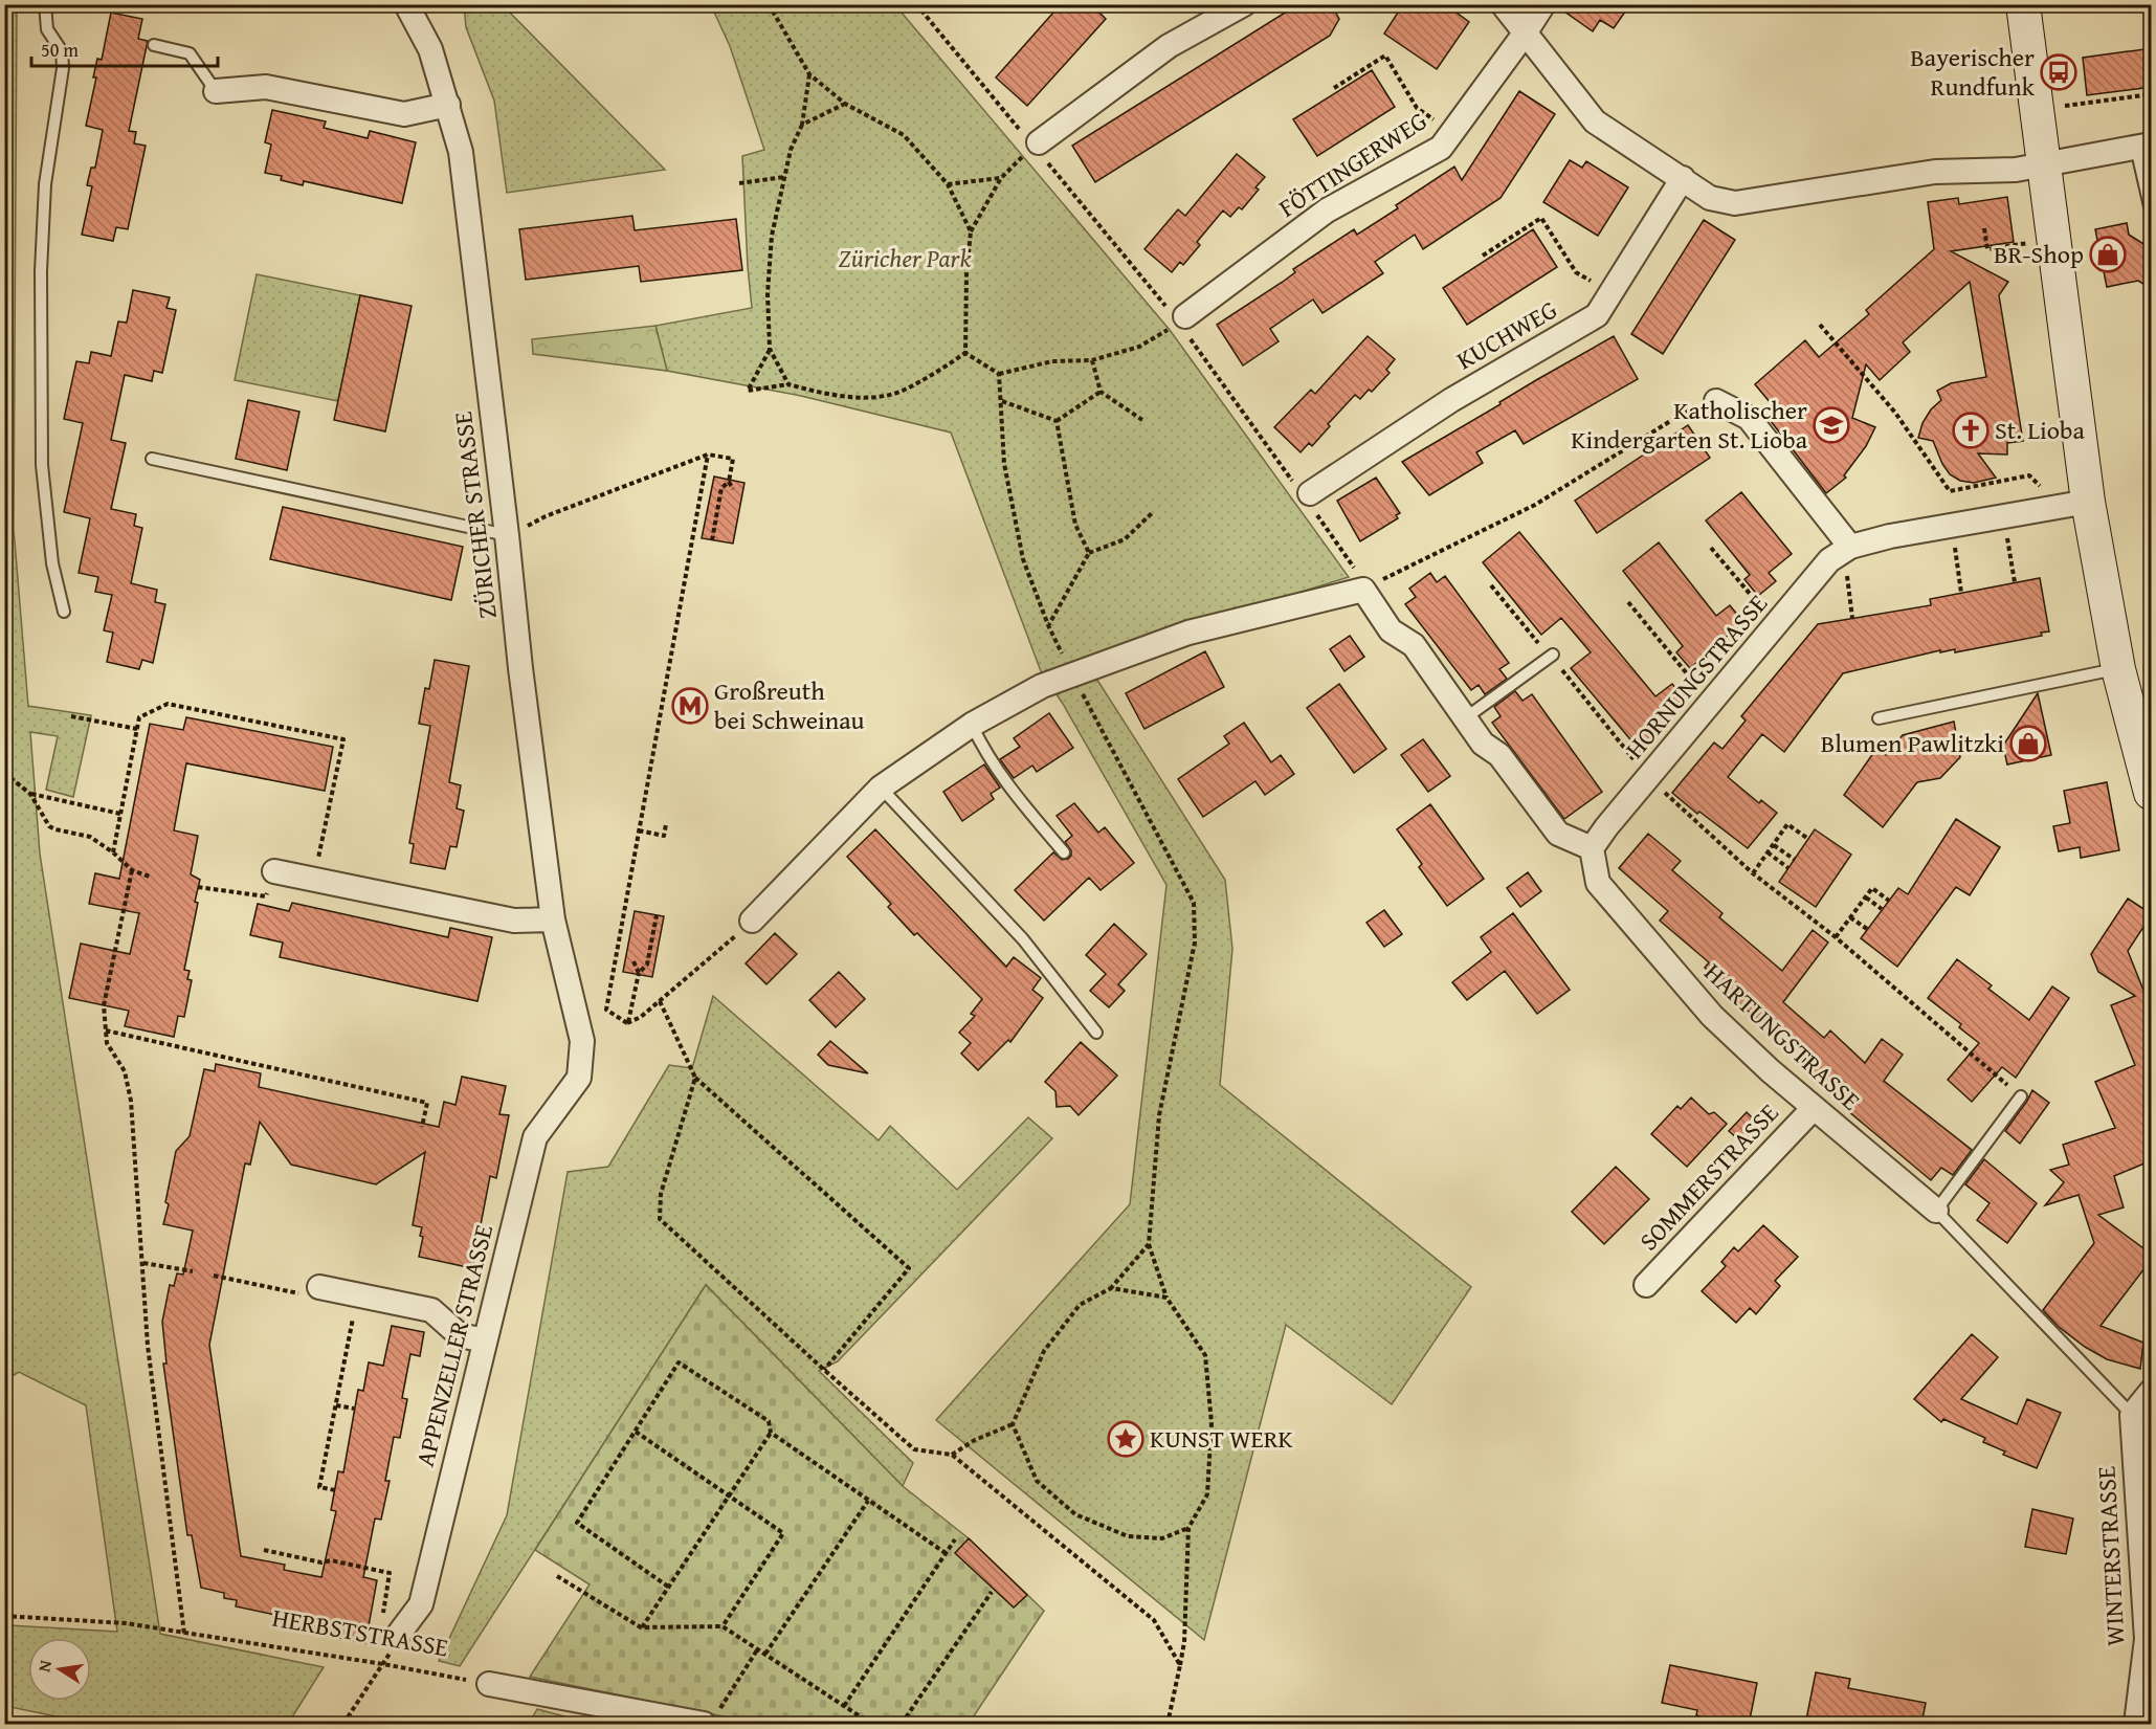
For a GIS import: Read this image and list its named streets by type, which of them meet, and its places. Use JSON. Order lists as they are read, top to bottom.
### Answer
{
  "streets": {
    "street": [
      "FÖTTINGERWEG",
      "KUCHWEG",
      "ZÜRICHER STRASSE",
      "HORNUNGSTRASSE",
      "HARTUNGSTRASSE",
      "SOMMERSTRASSE",
      "APPENZELLER STRASSE",
      "WINTERSTRASSE"
    ],
    "path": ["HERBSTSTRASSE"]
  },
  "crossings": [
    ["ZÜRICHER STRASSE", "APPENZELLER STRASSE"],
    ["HORNUNGSTRASSE", "HARTUNGSTRASSE"],
    ["HARTUNGSTRASSE", "SOMMERSTRASSE"],
    ["HARTUNGSTRASSE", "WINTERSTRASSE"]
  ],
  "parks": ["Züricher Park"],
  "places": {
    "bus stop": ["Bayerischer Rundfunk"],
    "shop": ["BR-Shop", "Blumen Pawlitzki"],
    "school or university": ["Katholischer Kindergarten St. Lioba"],
    "church": ["St. Lioba"],
    "metro station": ["Großreuth bei Schweinau"],
    "place": ["KUNST WERK"]
  },
  "scale_bar": "50 m",
  "north": "left"
}
